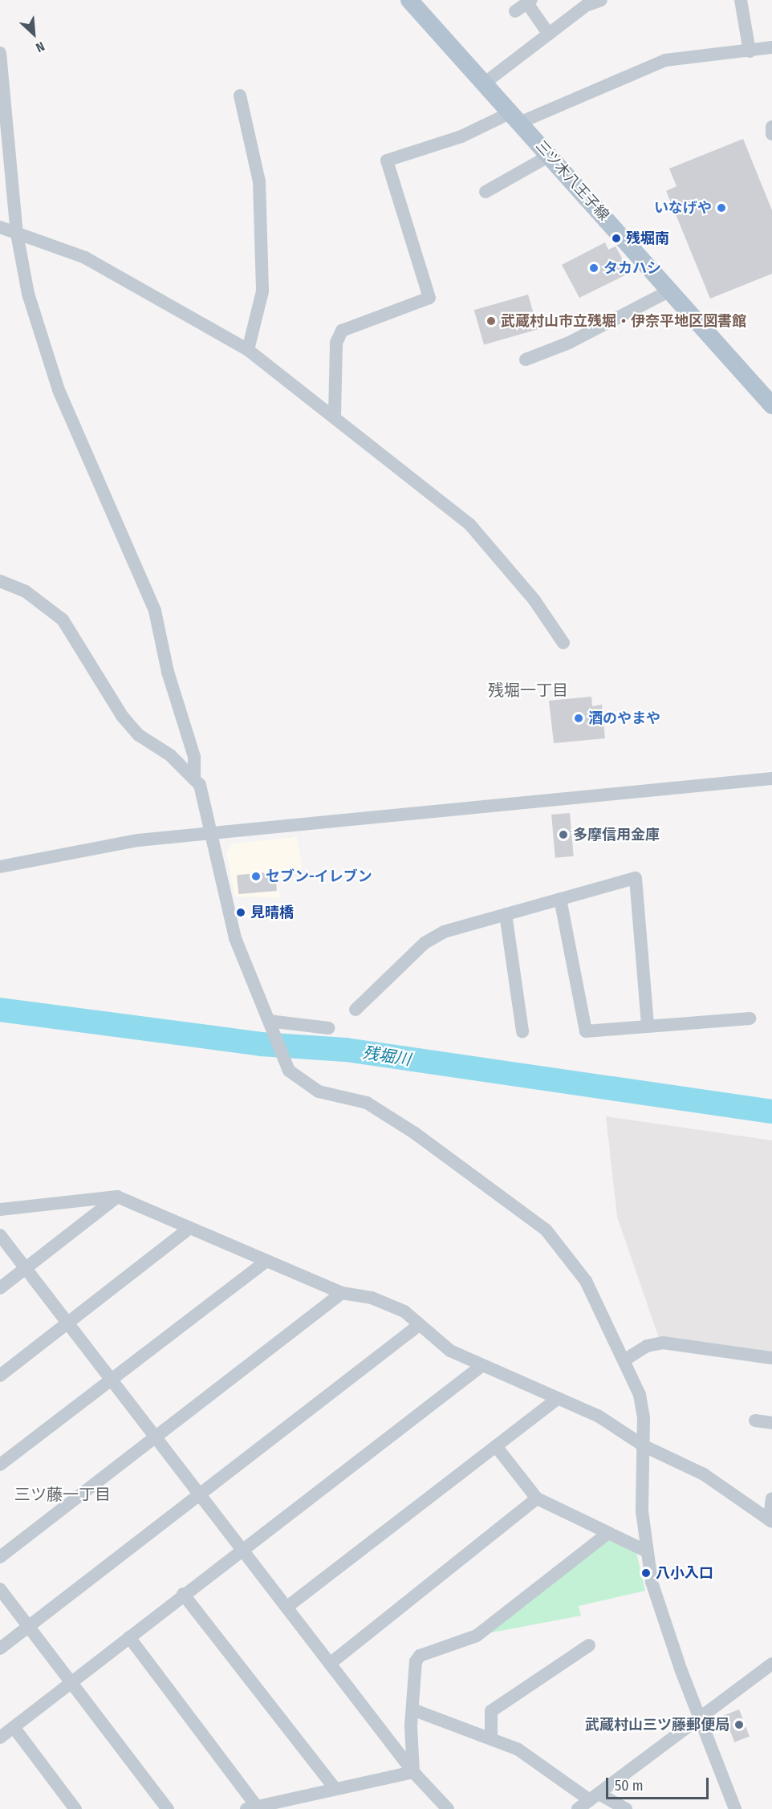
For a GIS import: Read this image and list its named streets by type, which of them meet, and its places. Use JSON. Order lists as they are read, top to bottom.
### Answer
{
  "streets": {
    "main road": ["三ツ木八王子線"]
  },
  "districts": ["残堀一丁目", "三ツ藤一丁目"],
  "water": ["残堀川"],
  "places": [
    "いなげや",
    "残堀南",
    "タカハシ",
    "武蔵村山市立残堀・伊奈平地区図書館",
    "酒のやまや",
    "多摩信用金庫",
    "セブン-イレブン",
    "見晴橋",
    "八小入口",
    "武蔵村山三ツ藤郵便局"
  ],
  "scale_bar": "50 m",
  "north": "bottom right"
}
